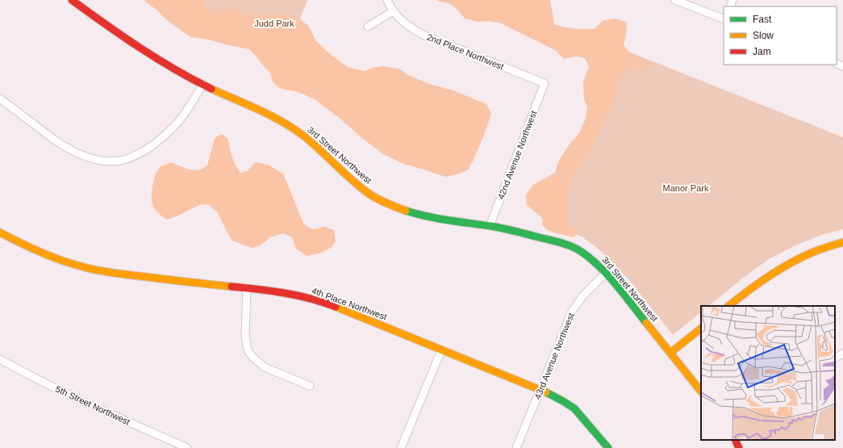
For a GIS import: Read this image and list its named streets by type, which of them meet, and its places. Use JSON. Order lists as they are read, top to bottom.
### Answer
{
  "streets": {
    "street": [
      "2nd Place Northwest",
      "3rd Street Northwest",
      "42nd Avenue Northwest",
      "4th Place Northwest",
      "43rd Avenue Northwest",
      "5th Street Northwest"
    ]
  },
  "crossings": [
    ["2nd Place Northwest", "42nd Avenue Northwest"],
    ["3rd Street Northwest", "42nd Avenue Northwest"],
    ["3rd Street Northwest", "43rd Avenue Northwest"],
    ["4th Place Northwest", "43rd Avenue Northwest"]
  ],
  "parks": ["Judd Park", "Manor Park"],
  "legend": ["Fast", "Slow", "Jam"]
}
